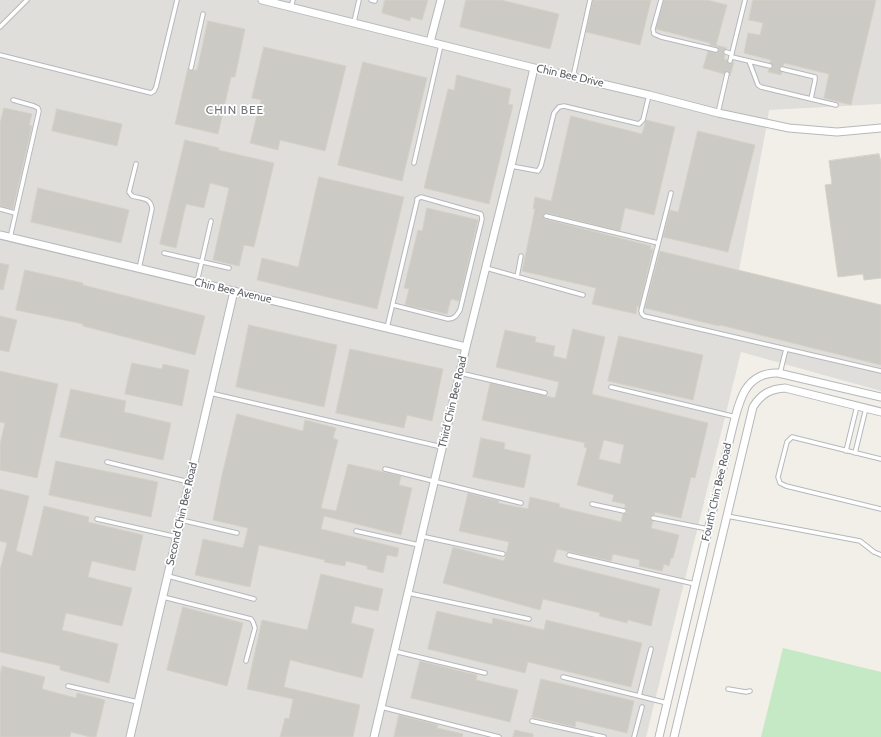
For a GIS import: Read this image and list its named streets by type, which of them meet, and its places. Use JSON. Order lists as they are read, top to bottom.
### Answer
{
  "streets": {
    "street": [
      "Chin Bee Drive",
      "Chin Bee Avenue",
      "Third Chin Bee Road",
      "Fourth Chin Bee Road",
      "Second Chin Bee Road"
    ]
  },
  "crossings": [
    ["Chin Bee Drive", "Third Chin Bee Road"],
    ["Chin Bee Avenue", "Third Chin Bee Road"],
    ["Chin Bee Avenue", "Second Chin Bee Road"]
  ],
  "districts": ["CHIN BEE"]
}
